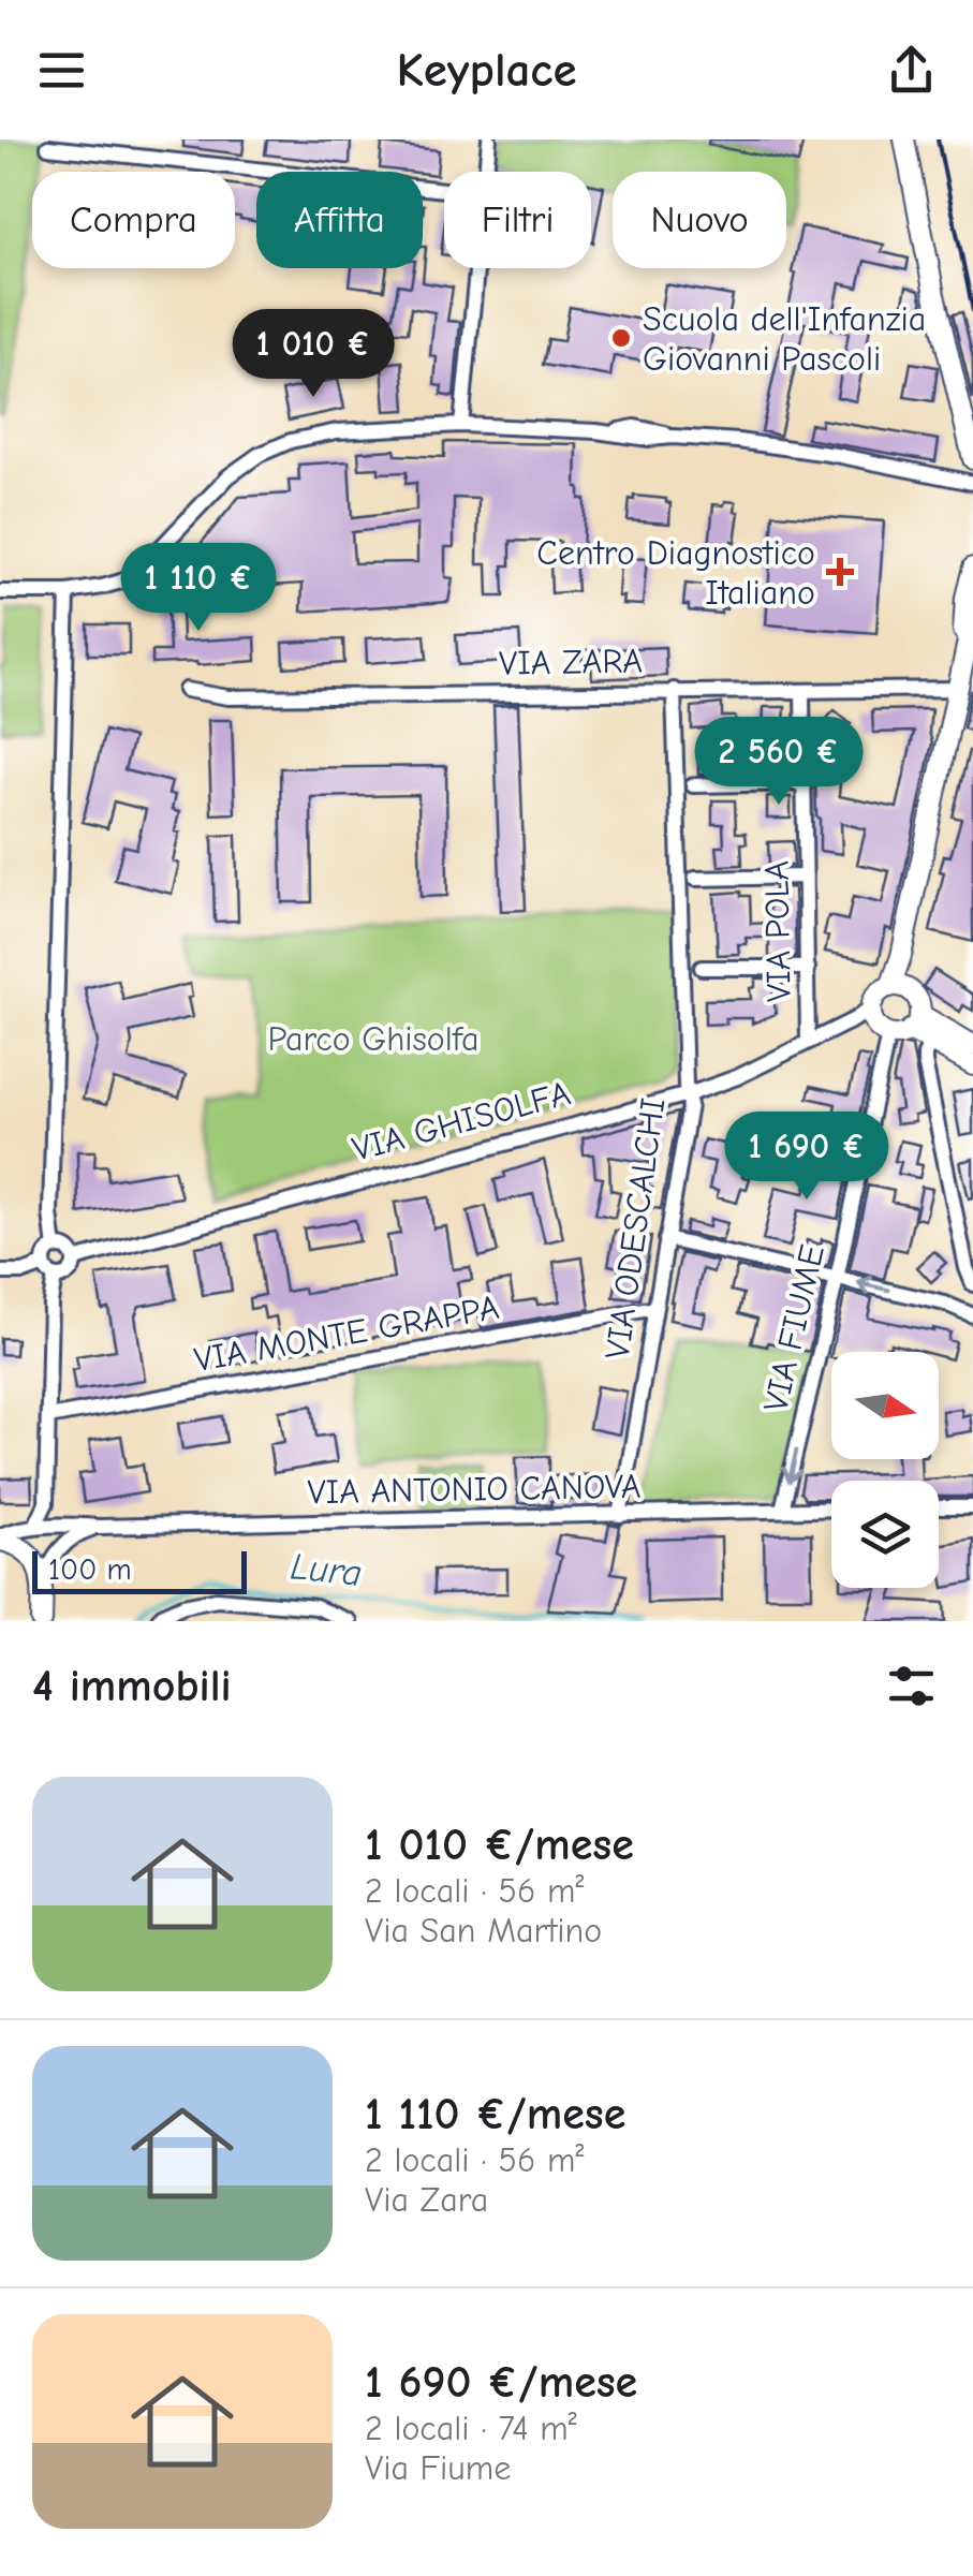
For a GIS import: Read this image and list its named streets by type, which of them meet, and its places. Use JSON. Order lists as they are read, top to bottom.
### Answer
{
  "streets": {
    "street": [
      "VIA ZARA",
      "VIA POLA",
      "VIA GHISOLFA",
      "VIA ODESCALCHI",
      "VIA FIUME",
      "VIA MONTE GRAPPA",
      "VIA ANTONIO CANOVA"
    ]
  },
  "crossings": [
    ["VIA ZARA", "VIA POLA"],
    ["VIA ZARA", "VIA ODESCALCHI"],
    ["VIA POLA", "VIA GHISOLFA"],
    ["VIA GHISOLFA", "VIA ODESCALCHI"],
    ["VIA GHISOLFA", "VIA FIUME"],
    ["VIA ODESCALCHI", "VIA MONTE GRAPPA"],
    ["VIA ODESCALCHI", "VIA ANTONIO CANOVA"],
    ["VIA FIUME", "VIA ANTONIO CANOVA"]
  ],
  "one_way": ["VIA FIUME"],
  "water": ["Lura"],
  "parks": ["Parco Ghisolfa"],
  "places": {
    "other": ["Scuola dell'Infanzia Giovanni Pascoli"],
    "health": ["Centro Diagnostico Italiano"]
  },
  "scale_bar": "100 m",
  "north": "right",
  "page": {
    "header": "Keyplace",
    "chip": [
      "Compra",
      "Affitta",
      "Filtri",
      "Nuovo"
    ],
    "price": [
      "1 010 €",
      "1 110 €",
      "2 560 €",
      "1 690 €"
    ],
    "scale": "100 m",
    "heading": "4 immobili",
    "list": [
      {
        "name": "1 010 €/mese",
        "note": "2 locali · 56 m² · Via San Martino"
      },
      {
        "name": "1 110 €/mese",
        "note": "2 locali · 56 m² · Via Zara"
      },
      {
        "name": "1 690 €/mese",
        "note": "2 locali · 74 m² · Via Fiume"
      }
    ]
  }
}
